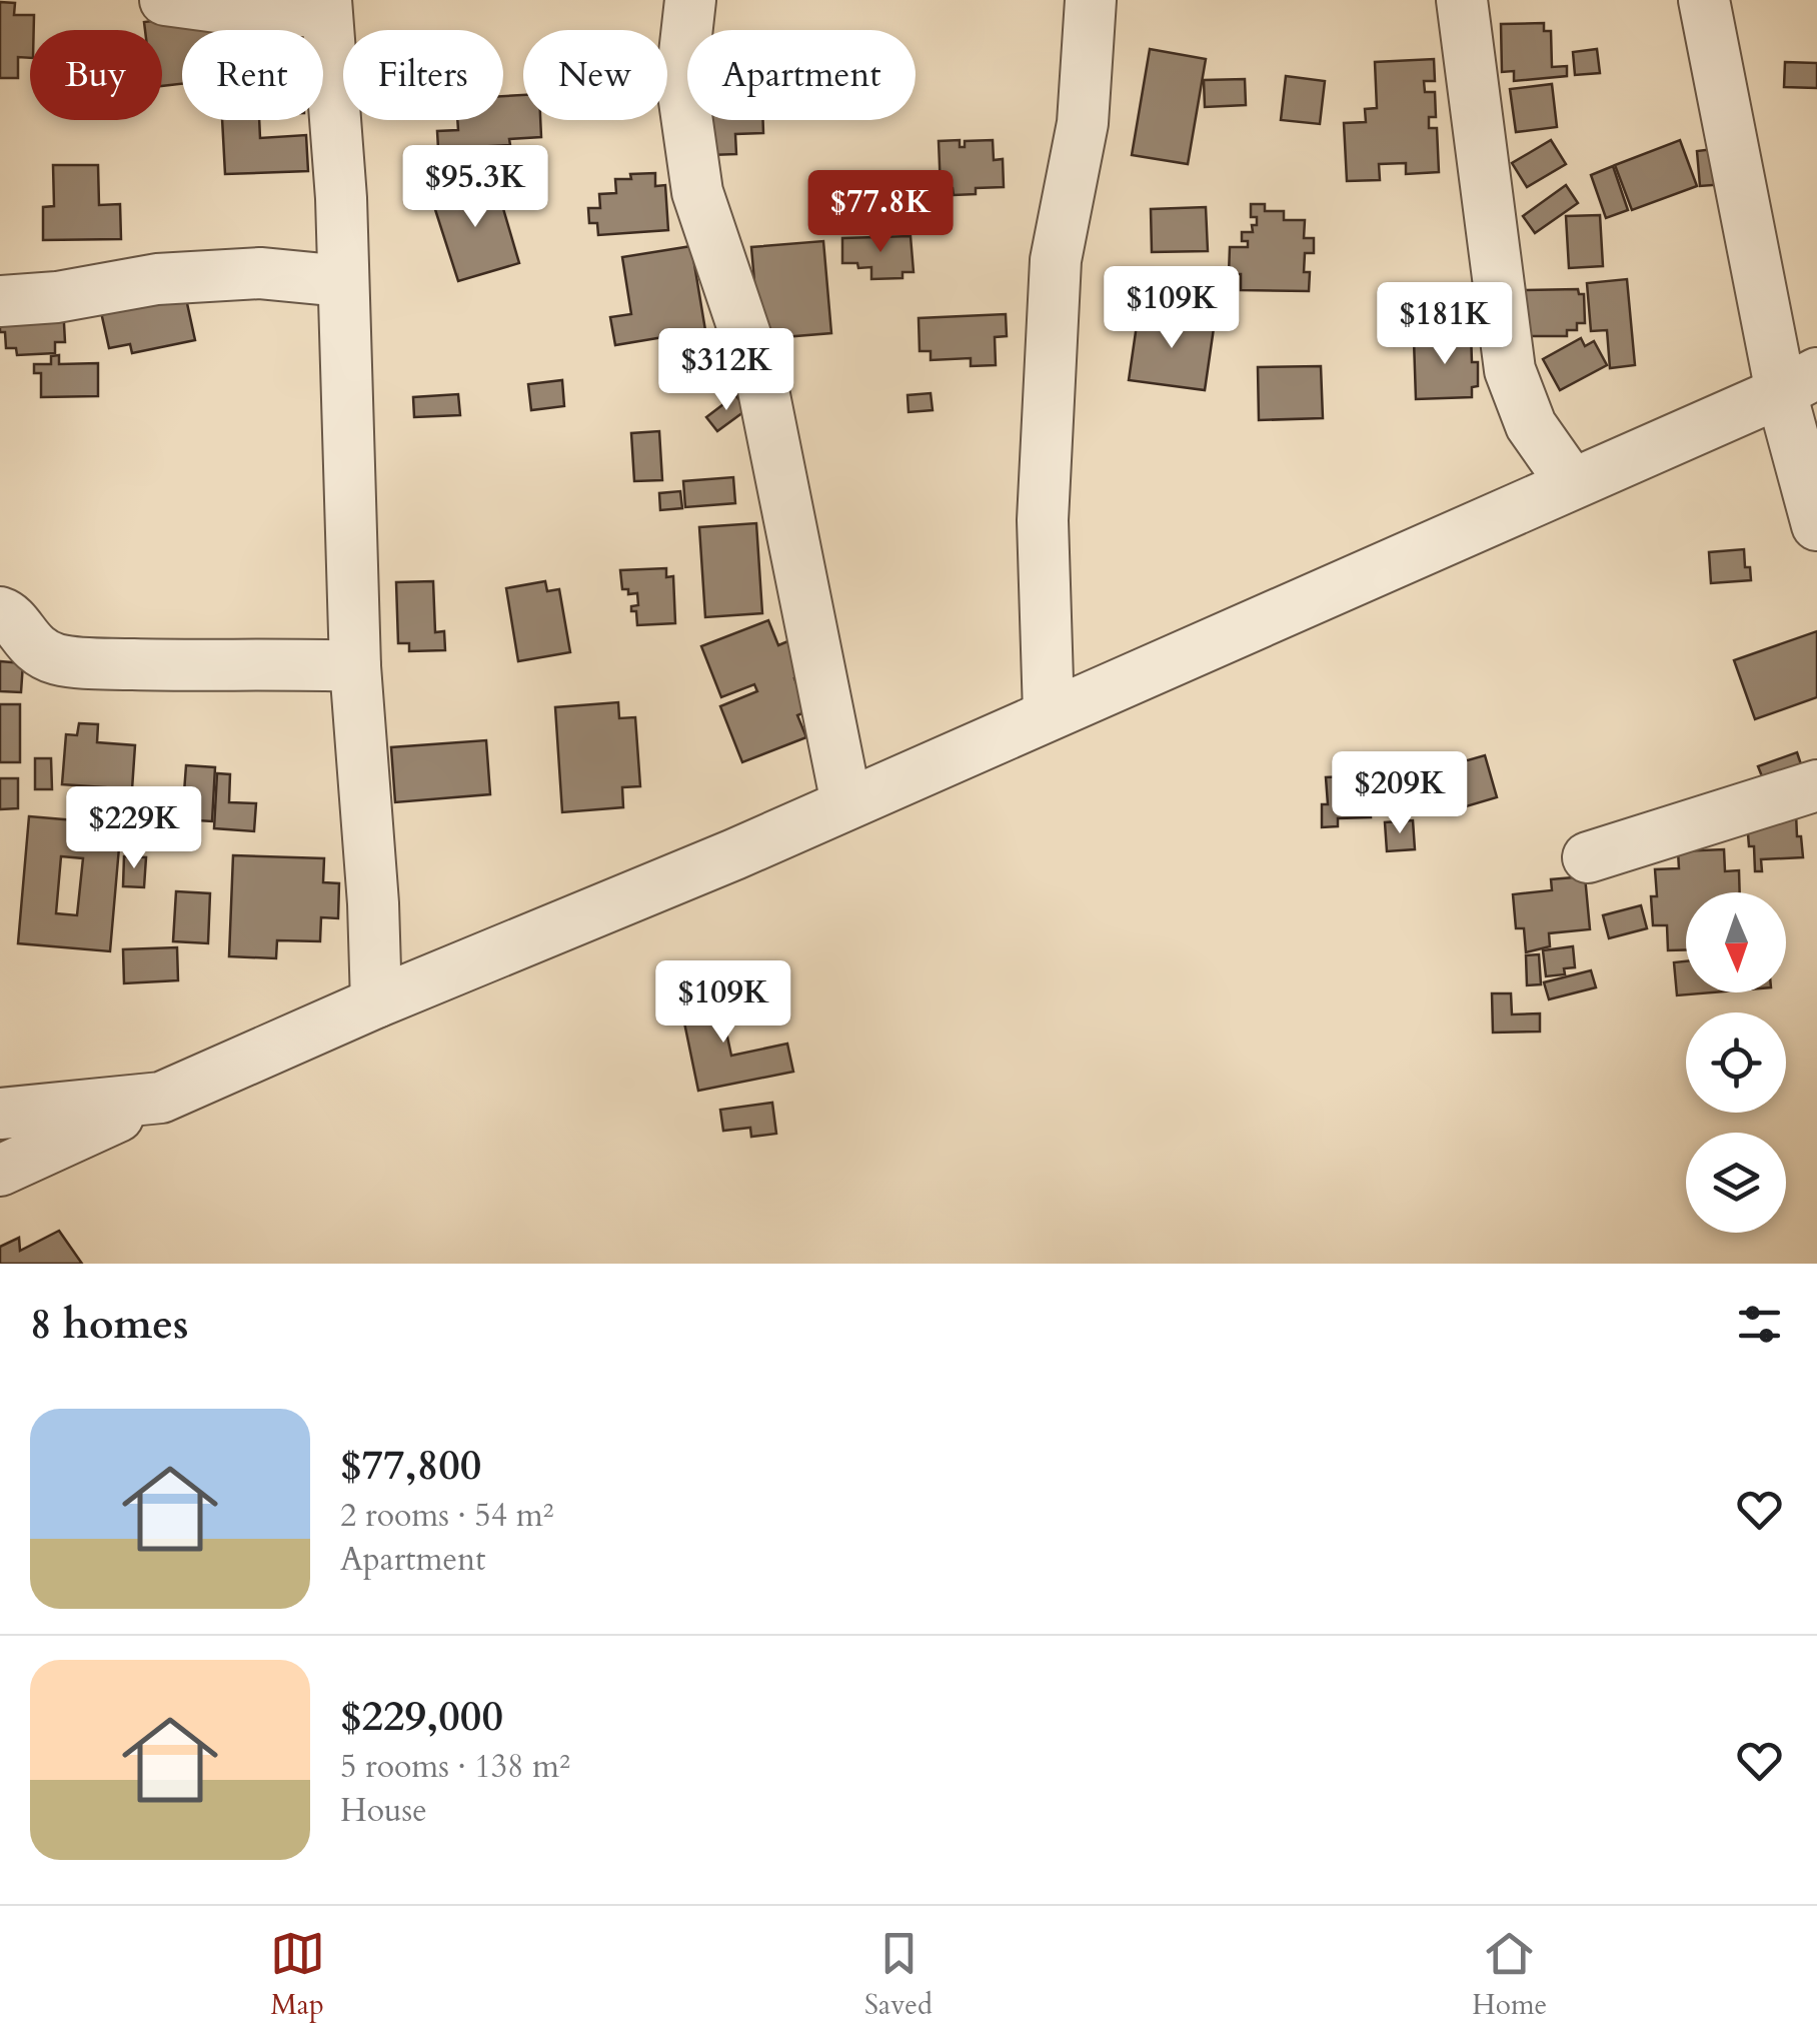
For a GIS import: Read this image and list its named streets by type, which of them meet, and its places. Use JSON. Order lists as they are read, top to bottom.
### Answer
{
  "north": "bottom",
  "page": {
    "chip": [
      "Buy",
      "Rent",
      "Filters",
      "New",
      "Apartment"
    ],
    "price": [
      "$95.3K",
      "$77.8K",
      "$109K",
      "$181K",
      "$312K",
      "$209K",
      "$229K",
      "$109K"
    ],
    "heading": "8 homes",
    "list": [
      {
        "name": "$77,800",
        "note": "2 rooms · 54 m² · Apartment"
      },
      {
        "name": "$229,000",
        "note": "5 rooms · 138 m² · House"
      }
    ],
    "tabs": ["Map", "Saved", "Home"]
  }
}
